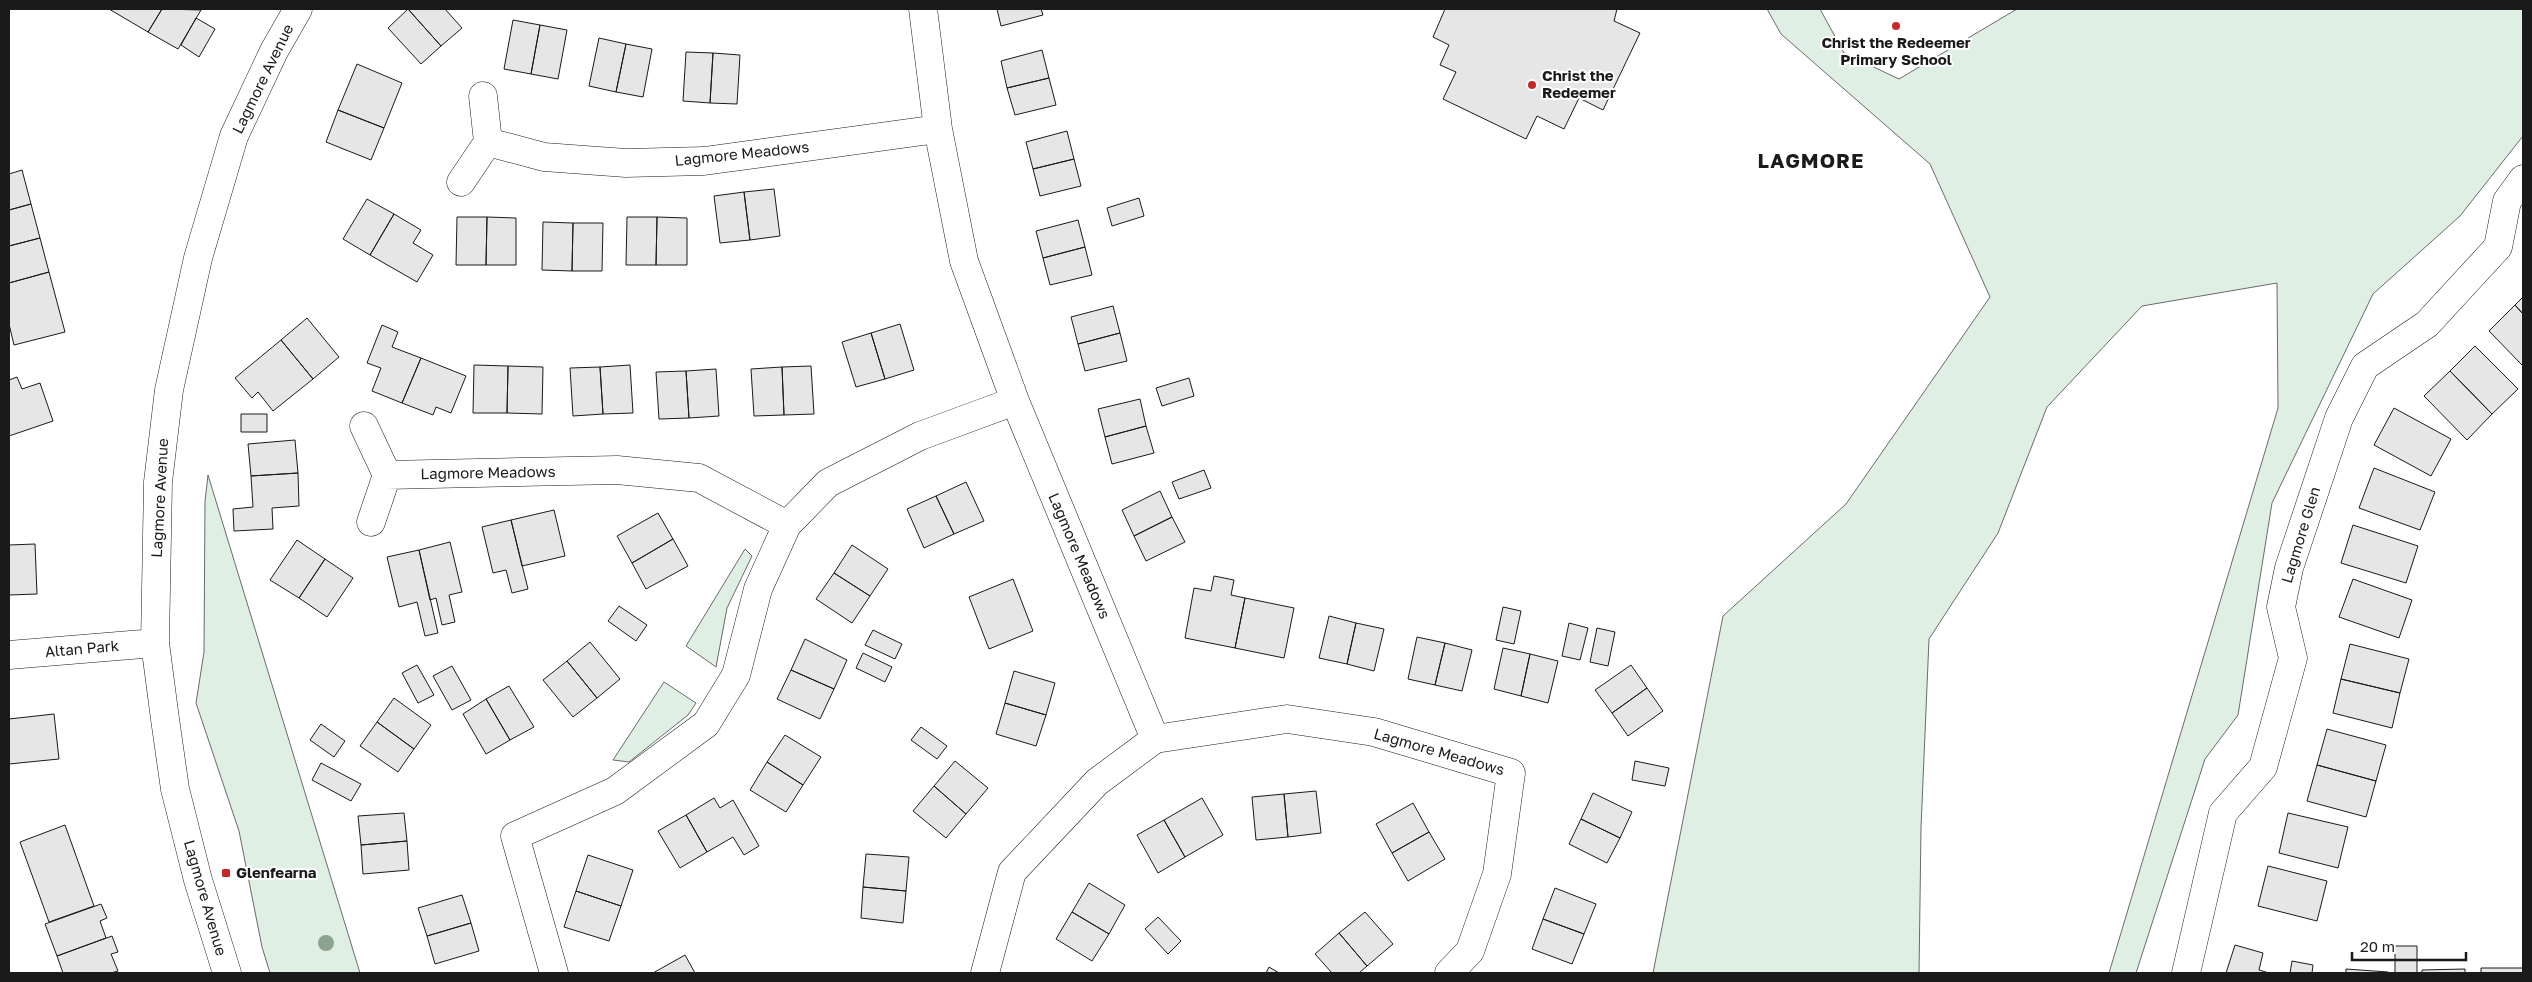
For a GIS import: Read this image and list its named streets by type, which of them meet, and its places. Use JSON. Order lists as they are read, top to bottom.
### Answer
{
  "streets": {
    "street": [
      "Lagmore Avenue",
      "Lagmore Meadows",
      "Lagmore Glen",
      "Altan Park"
    ]
  },
  "crossings": [
    ["Lagmore Avenue", "Altan Park"]
  ],
  "districts": ["LAGMORE"],
  "places": {
    "other": ["Christ the Redeemer Primary School", "Christ the Redeemer"],
    "transit": ["Glenfearna"]
  },
  "scale_bar": "20 m"
}
